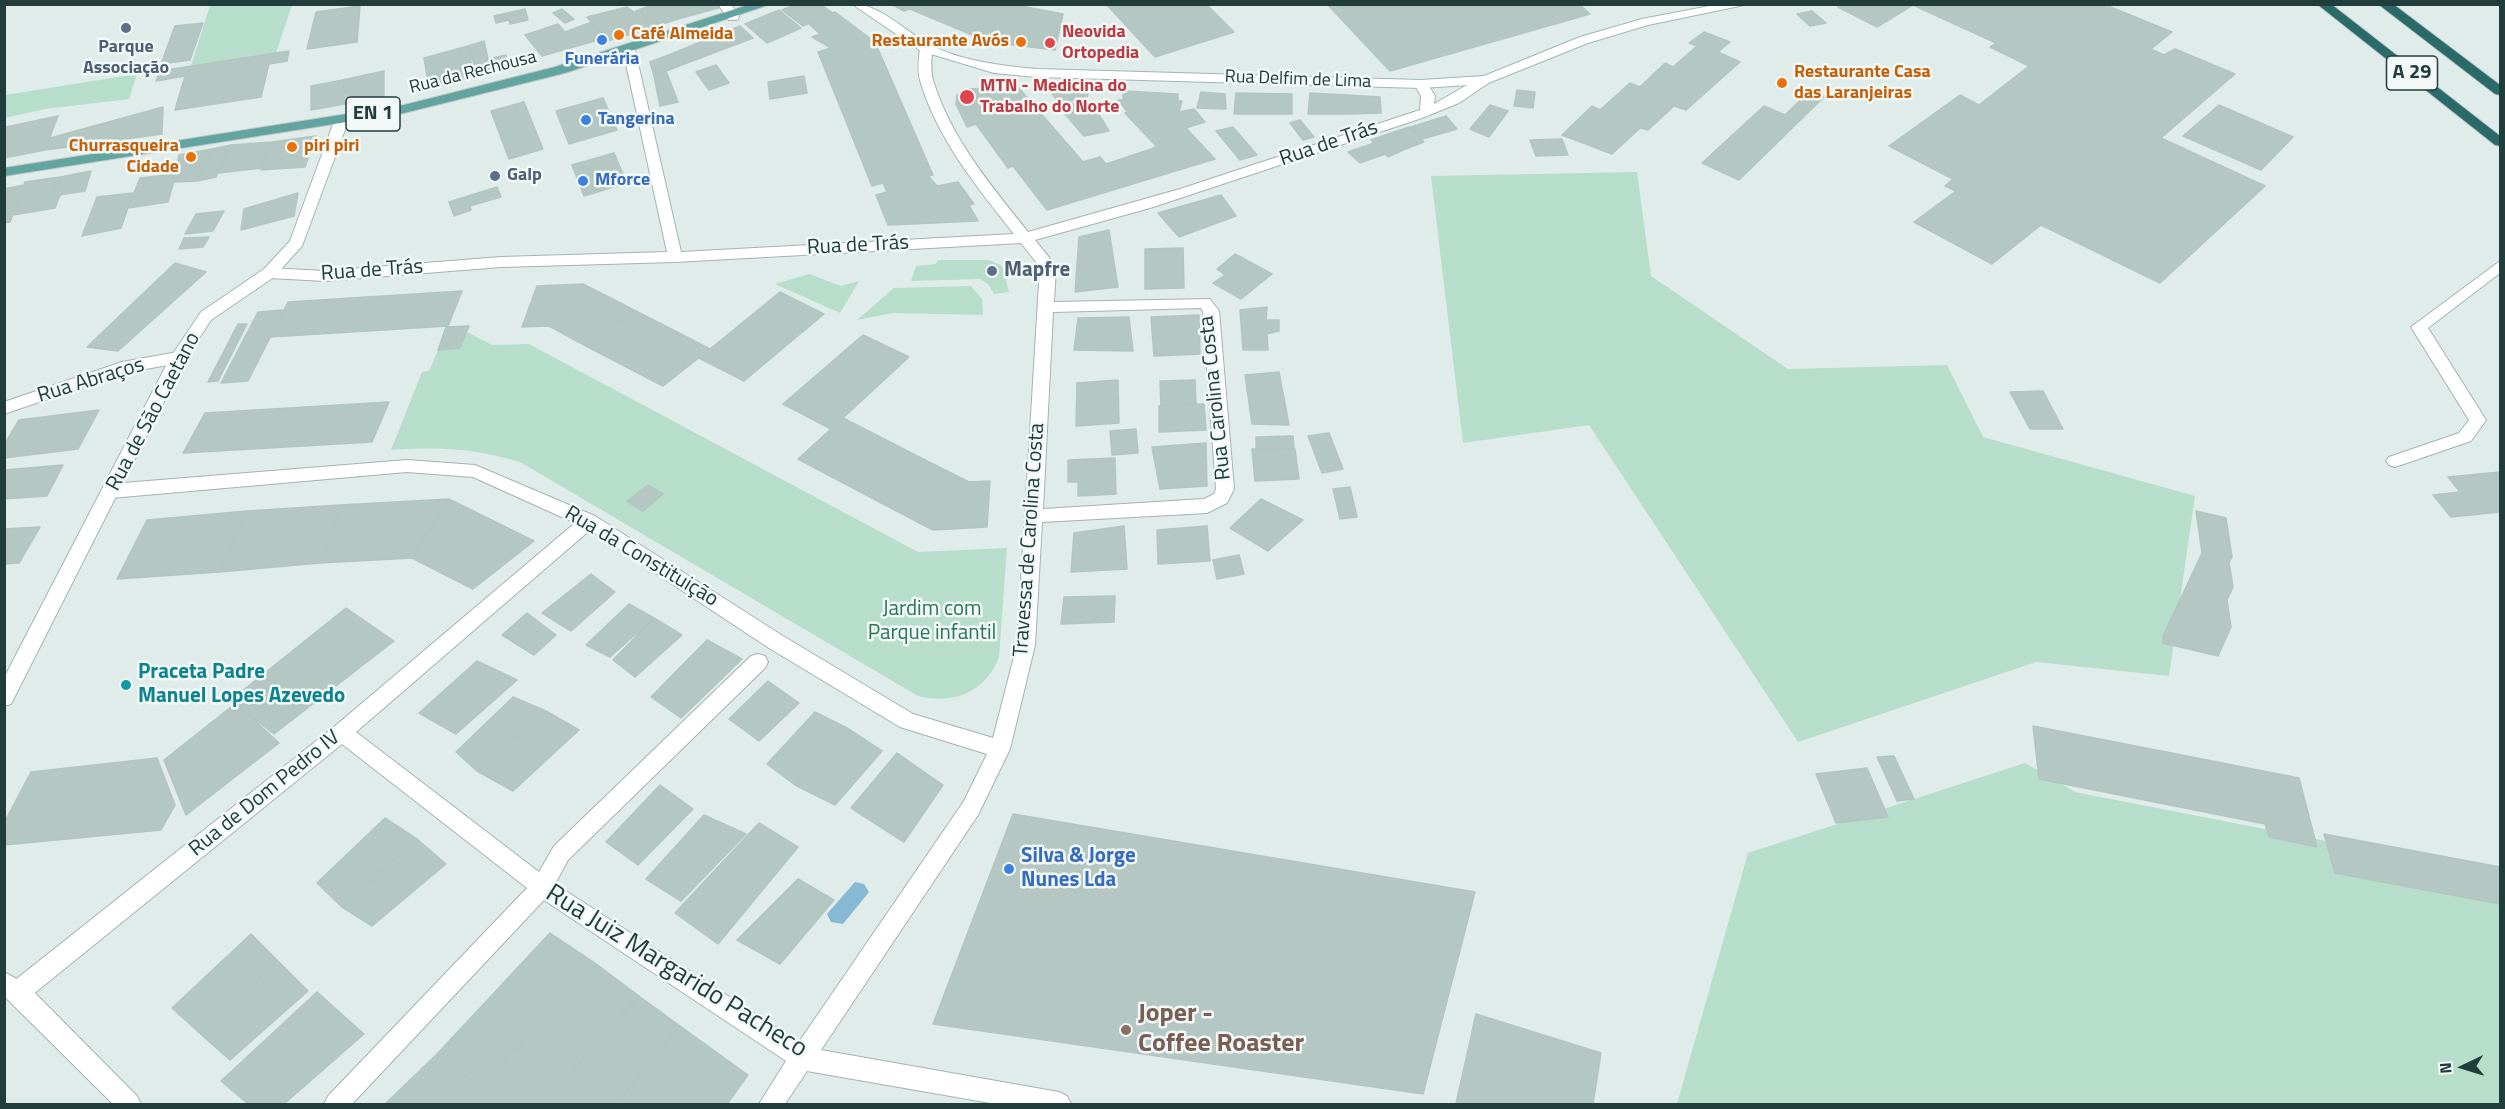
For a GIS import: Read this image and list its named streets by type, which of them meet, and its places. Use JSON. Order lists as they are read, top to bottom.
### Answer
{
  "streets": {
    "highway": ["A 29"],
    "main road": ["Rua da Rechousa", "EN 1"],
    "street": [
      "Rua Delfim de Lima",
      "Rua de Trás",
      "Rua Abraços",
      "Rua Carolina Costa",
      "Rua de São Caetano",
      "Travessa de Carolina Costa",
      "Rua da Constituição",
      "Rua de Dom Pedro IV",
      "Rua Juiz Margarido Pacheco"
    ]
  },
  "crossings": [
    ["Rua da Rechousa", "Rua de São Caetano"],
    ["Rua Delfim de Lima", "Rua de Trás"],
    ["Rua Delfim de Lima", "Travessa de Carolina Costa"],
    ["Rua de Trás", "Rua de São Caetano"],
    ["Rua de Trás", "Travessa de Carolina Costa"],
    ["Rua Abraços", "Rua de São Caetano"],
    ["Rua Carolina Costa", "Travessa de Carolina Costa"],
    ["Rua de São Caetano", "Rua da Constituição"],
    ["Travessa de Carolina Costa", "Rua da Constituição"],
    ["Travessa de Carolina Costa", "Rua Juiz Margarido Pacheco"],
    ["Rua da Constituição", "Rua de Dom Pedro IV"],
    ["Rua de Dom Pedro IV", "Rua Juiz Margarido Pacheco"]
  ],
  "parks": ["Jardim com Parque infantil"],
  "places": [
    "Parque Associação",
    "Café Almeida",
    "Funerária",
    "Restaurante Avós",
    "Neovida Ortopedia",
    "Restaurante Casa das Laranjeiras",
    "MTN - Medicina do Trabalho do Norte",
    "Tangerina",
    "piri piri",
    "Churrasqueira Cidade",
    "Galp",
    "Mforce",
    "Mapfre",
    "Praceta Padre Manuel Lopes Azevedo",
    "Silva & Jorge Nunes Lda",
    "Joper - Coffee Roaster"
  ],
  "north": "left"
}
